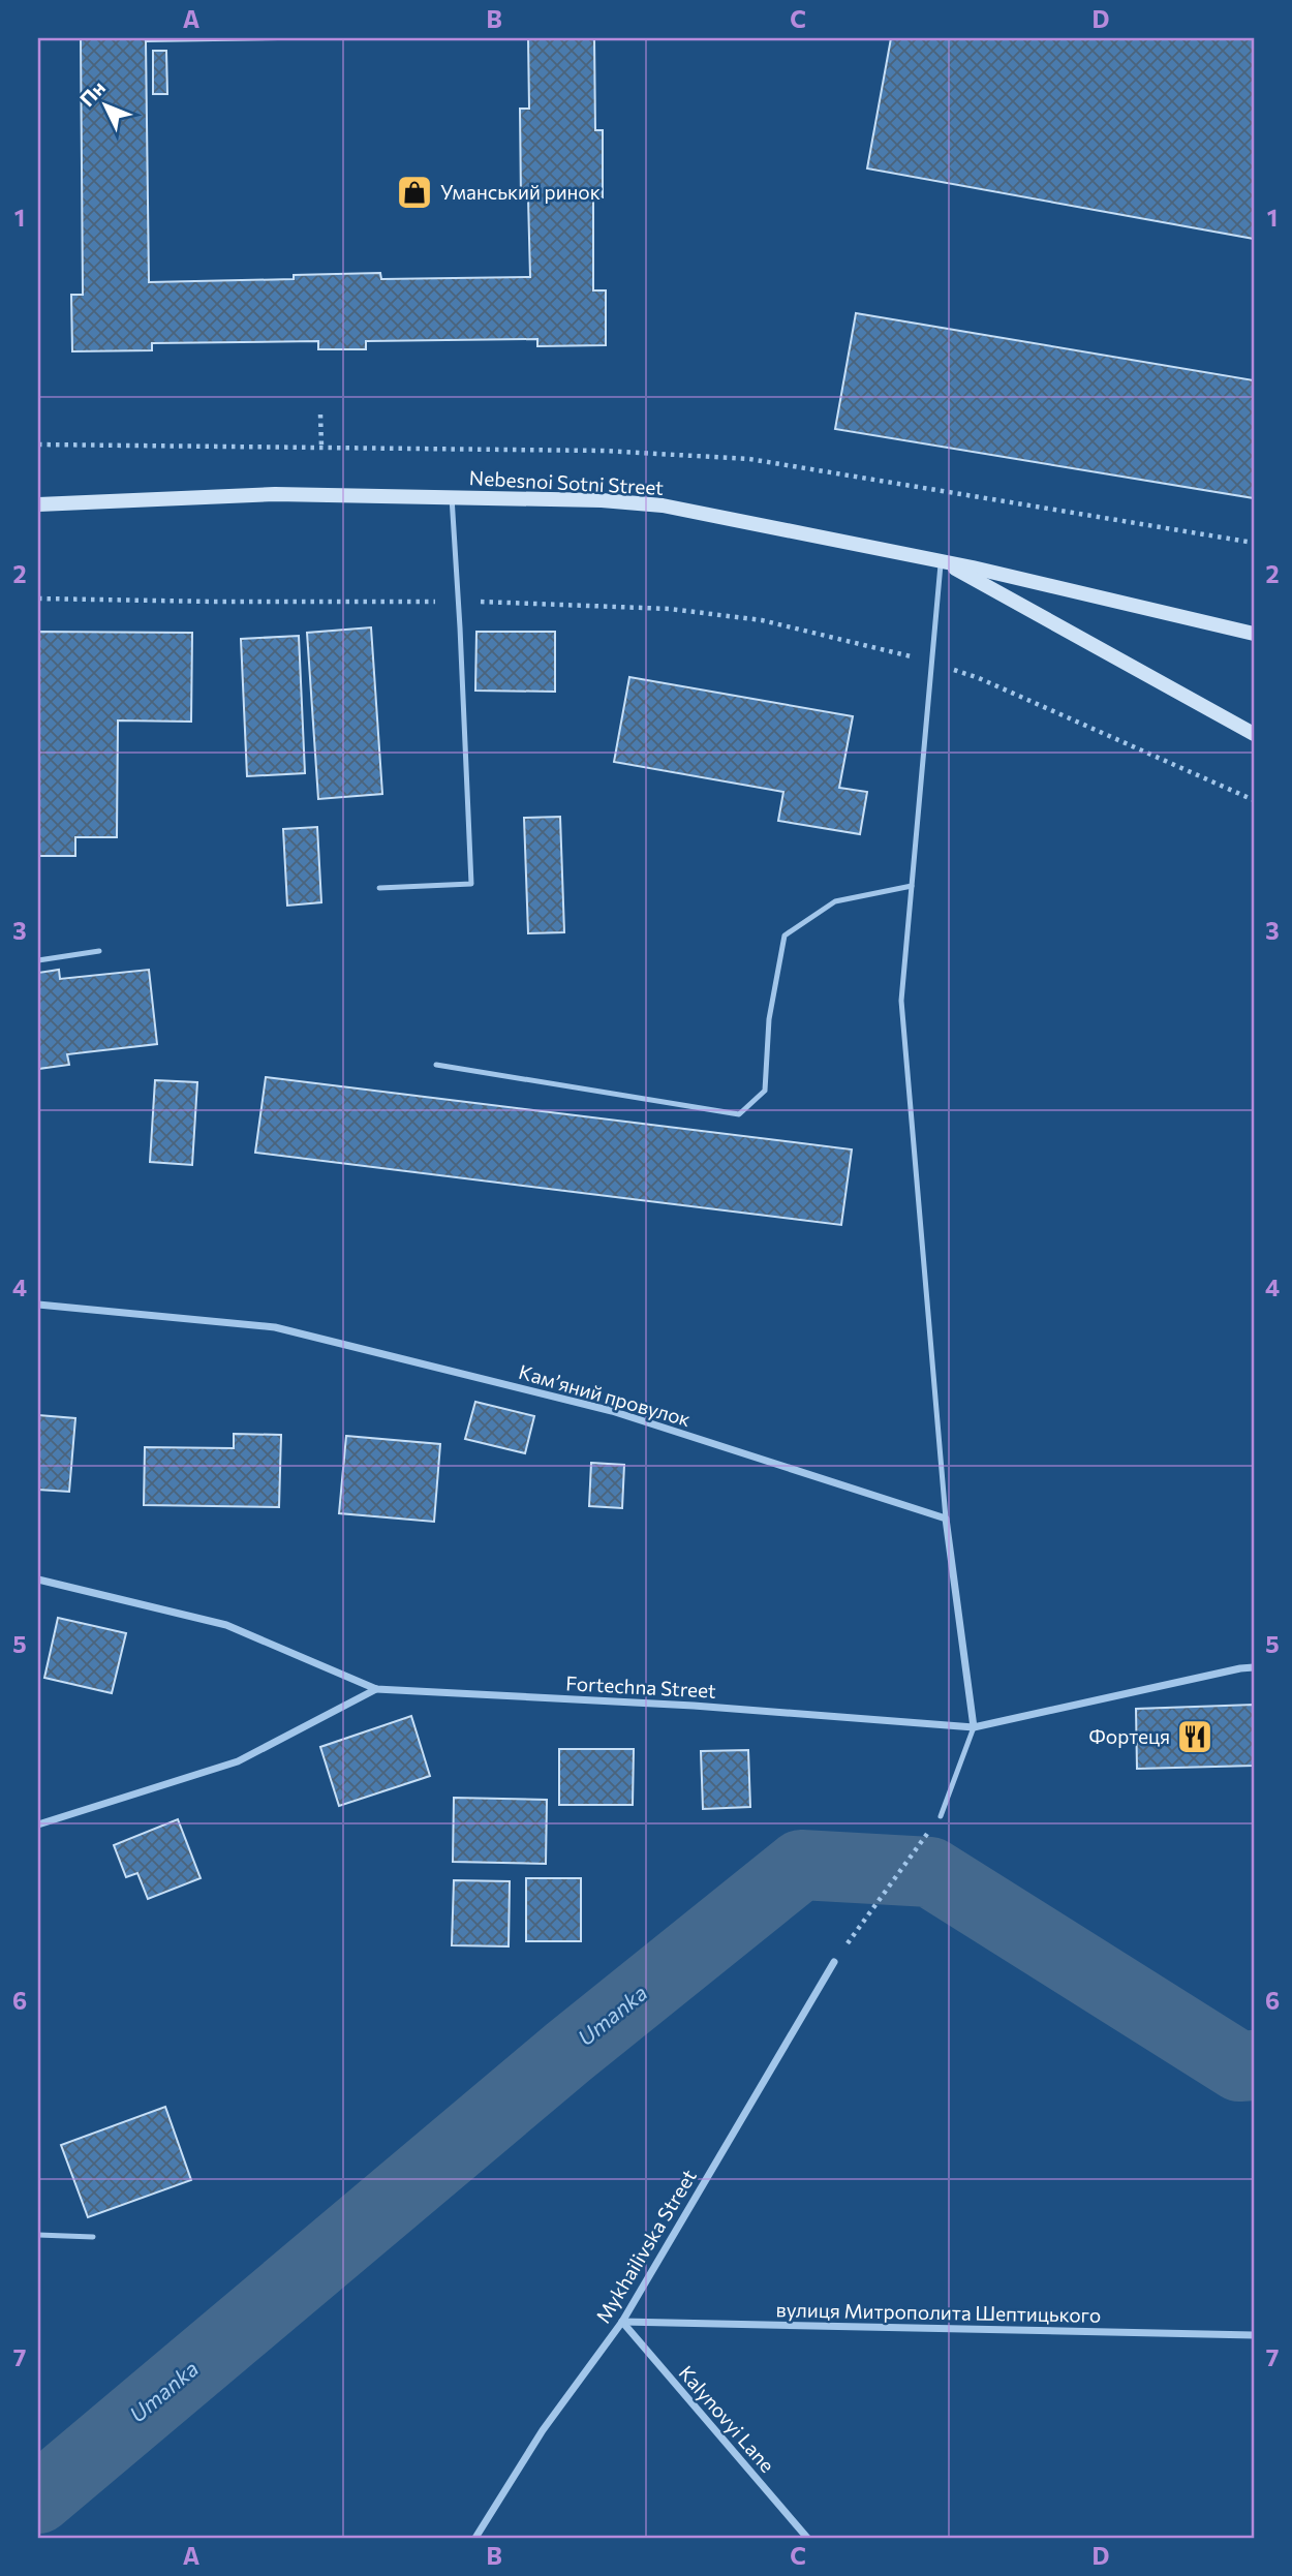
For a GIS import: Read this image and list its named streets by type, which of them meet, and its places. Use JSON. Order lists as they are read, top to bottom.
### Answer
{
  "streets": {
    "main road": ["Nebesnoi Sotni Street"],
    "street": [
      "Камʼяний провулок",
      "Fortechna Street",
      "Mykhailivska Street",
      "вулиця Митрополита Шептицького",
      "Kalynovyi Lane"
    ]
  },
  "crossings": [
    ["Mykhailivska Street", "вулиця Митрополита Шептицького"],
    ["Mykhailivska Street", "Kalynovyi Lane"],
    ["вулиця Митрополита Шептицького", "Kalynovyi Lane"]
  ],
  "water": ["Umanka"],
  "places": {
    "shop": ["Уманський ринок"],
    "restaurant": ["Фортеця"]
  },
  "north": "top left",
  "grid": {
    "columns": [
      "A",
      "B",
      "C",
      "D"
    ],
    "rows": [
      "1",
      "2",
      "3",
      "4",
      "5",
      "6",
      "7"
    ]
  }
}
